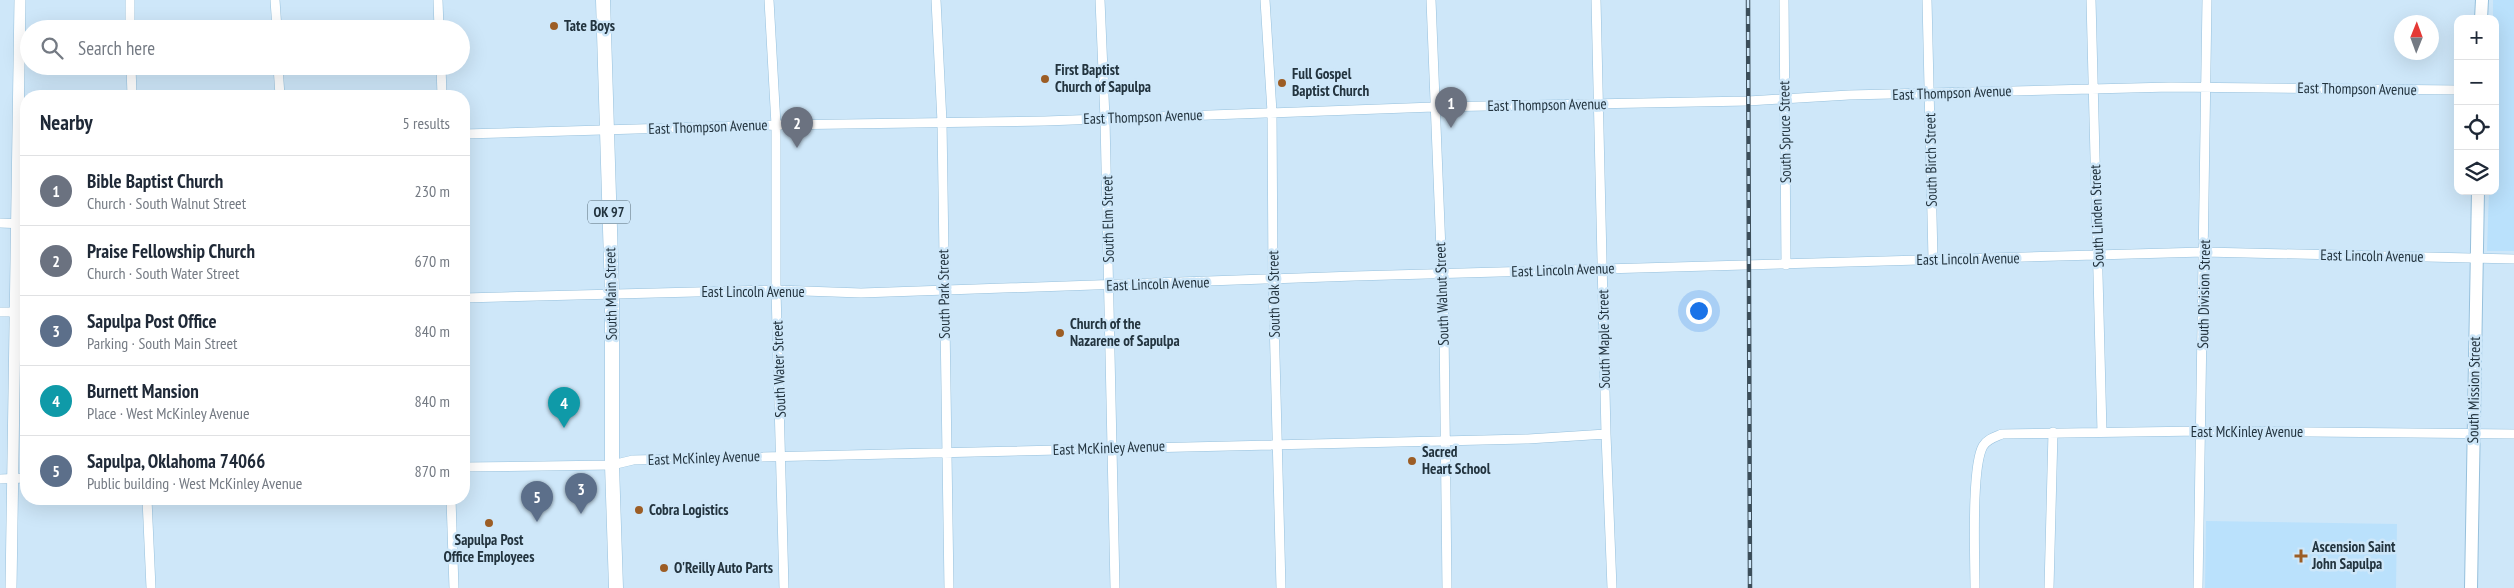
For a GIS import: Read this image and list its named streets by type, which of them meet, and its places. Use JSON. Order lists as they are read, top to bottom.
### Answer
{
  "streets": {
    "main road": ["OK 97", "South Main Street", "South Mission Street"],
    "street": [
      "East Thompson Avenue",
      "South Spruce Street",
      "South Birch Street",
      "South Linden Street",
      "South Elm Street",
      "East Lincoln Avenue",
      "South Park Street",
      "South Oak Street",
      "South Walnut Street",
      "South Division Street",
      "South Maple Street",
      "South Water Street",
      "East McKinley Avenue"
    ]
  },
  "crossings": [
    ["East Thompson Avenue", "South Spruce Street"],
    ["East Thompson Avenue", "South Birch Street"],
    ["East Thompson Avenue", "South Linden Street"],
    ["East Thompson Avenue", "South Elm Street"],
    ["East Thompson Avenue", "South Main Street"],
    ["East Thompson Avenue", "South Park Street"],
    ["East Thompson Avenue", "South Oak Street"],
    ["East Thompson Avenue", "South Walnut Street"],
    ["East Thompson Avenue", "South Division Street"],
    ["East Thompson Avenue", "South Maple Street"],
    ["East Thompson Avenue", "South Water Street"],
    ["South Spruce Street", "East Lincoln Avenue"],
    ["South Birch Street", "East Lincoln Avenue"],
    ["South Linden Street", "East Lincoln Avenue"],
    ["South Linden Street", "East McKinley Avenue"],
    ["South Elm Street", "East Lincoln Avenue"],
    ["South Elm Street", "East McKinley Avenue"],
    ["East Lincoln Avenue", "South Main Street"],
    ["East Lincoln Avenue", "South Park Street"],
    ["East Lincoln Avenue", "South Oak Street"],
    ["East Lincoln Avenue", "South Walnut Street"],
    ["East Lincoln Avenue", "South Division Street"],
    ["East Lincoln Avenue", "South Maple Street"],
    ["East Lincoln Avenue", "South Water Street"],
    ["East Lincoln Avenue", "South Mission Street"],
    ["South Main Street", "East McKinley Avenue"],
    ["South Park Street", "East McKinley Avenue"],
    ["South Oak Street", "East McKinley Avenue"],
    ["South Walnut Street", "East McKinley Avenue"],
    ["South Division Street", "East McKinley Avenue"],
    ["South Maple Street", "East McKinley Avenue"],
    ["South Water Street", "East McKinley Avenue"],
    ["South Mission Street", "East McKinley Avenue"]
  ],
  "places": {
    "other": [
      "Tate Boys",
      "First Baptist Church of Sapulpa",
      "Full Gospel Baptist Church",
      "Church of the Nazarene of Sapulpa",
      "Sacred Heart School",
      "Cobra Logistics",
      "Sapulpa Post Office Employees",
      "O'Reilly Auto Parts"
    ],
    "health": ["Ascension Saint John Sapulpa"]
  },
  "north": "top",
  "page": {
    "map_buttons": ["+", "−"],
    "search": "Search here",
    "pins": [
      "1",
      "2",
      "4",
      "3",
      "5"
    ],
    "heading": ["Nearby", "5 results"],
    "list": [
      {
        "mark": "1",
        "name": "Bible Baptist Church",
        "note": "Church · South Walnut Street",
        "value": "230 m"
      },
      {
        "mark": "2",
        "name": "Praise Fellowship Church",
        "note": "Church · South Water Street",
        "value": "670 m"
      },
      {
        "mark": "3",
        "name": "Sapulpa Post Office",
        "note": "Parking · South Main Street",
        "value": "840 m"
      },
      {
        "mark": "4",
        "name": "Burnett Mansion",
        "note": "Place · West McKinley Avenue",
        "value": "840 m"
      },
      {
        "mark": "5",
        "name": "Sapulpa, Oklahoma 74066",
        "note": "Public building · West McKinley Avenue",
        "value": "870 m"
      }
    ]
  }
}
